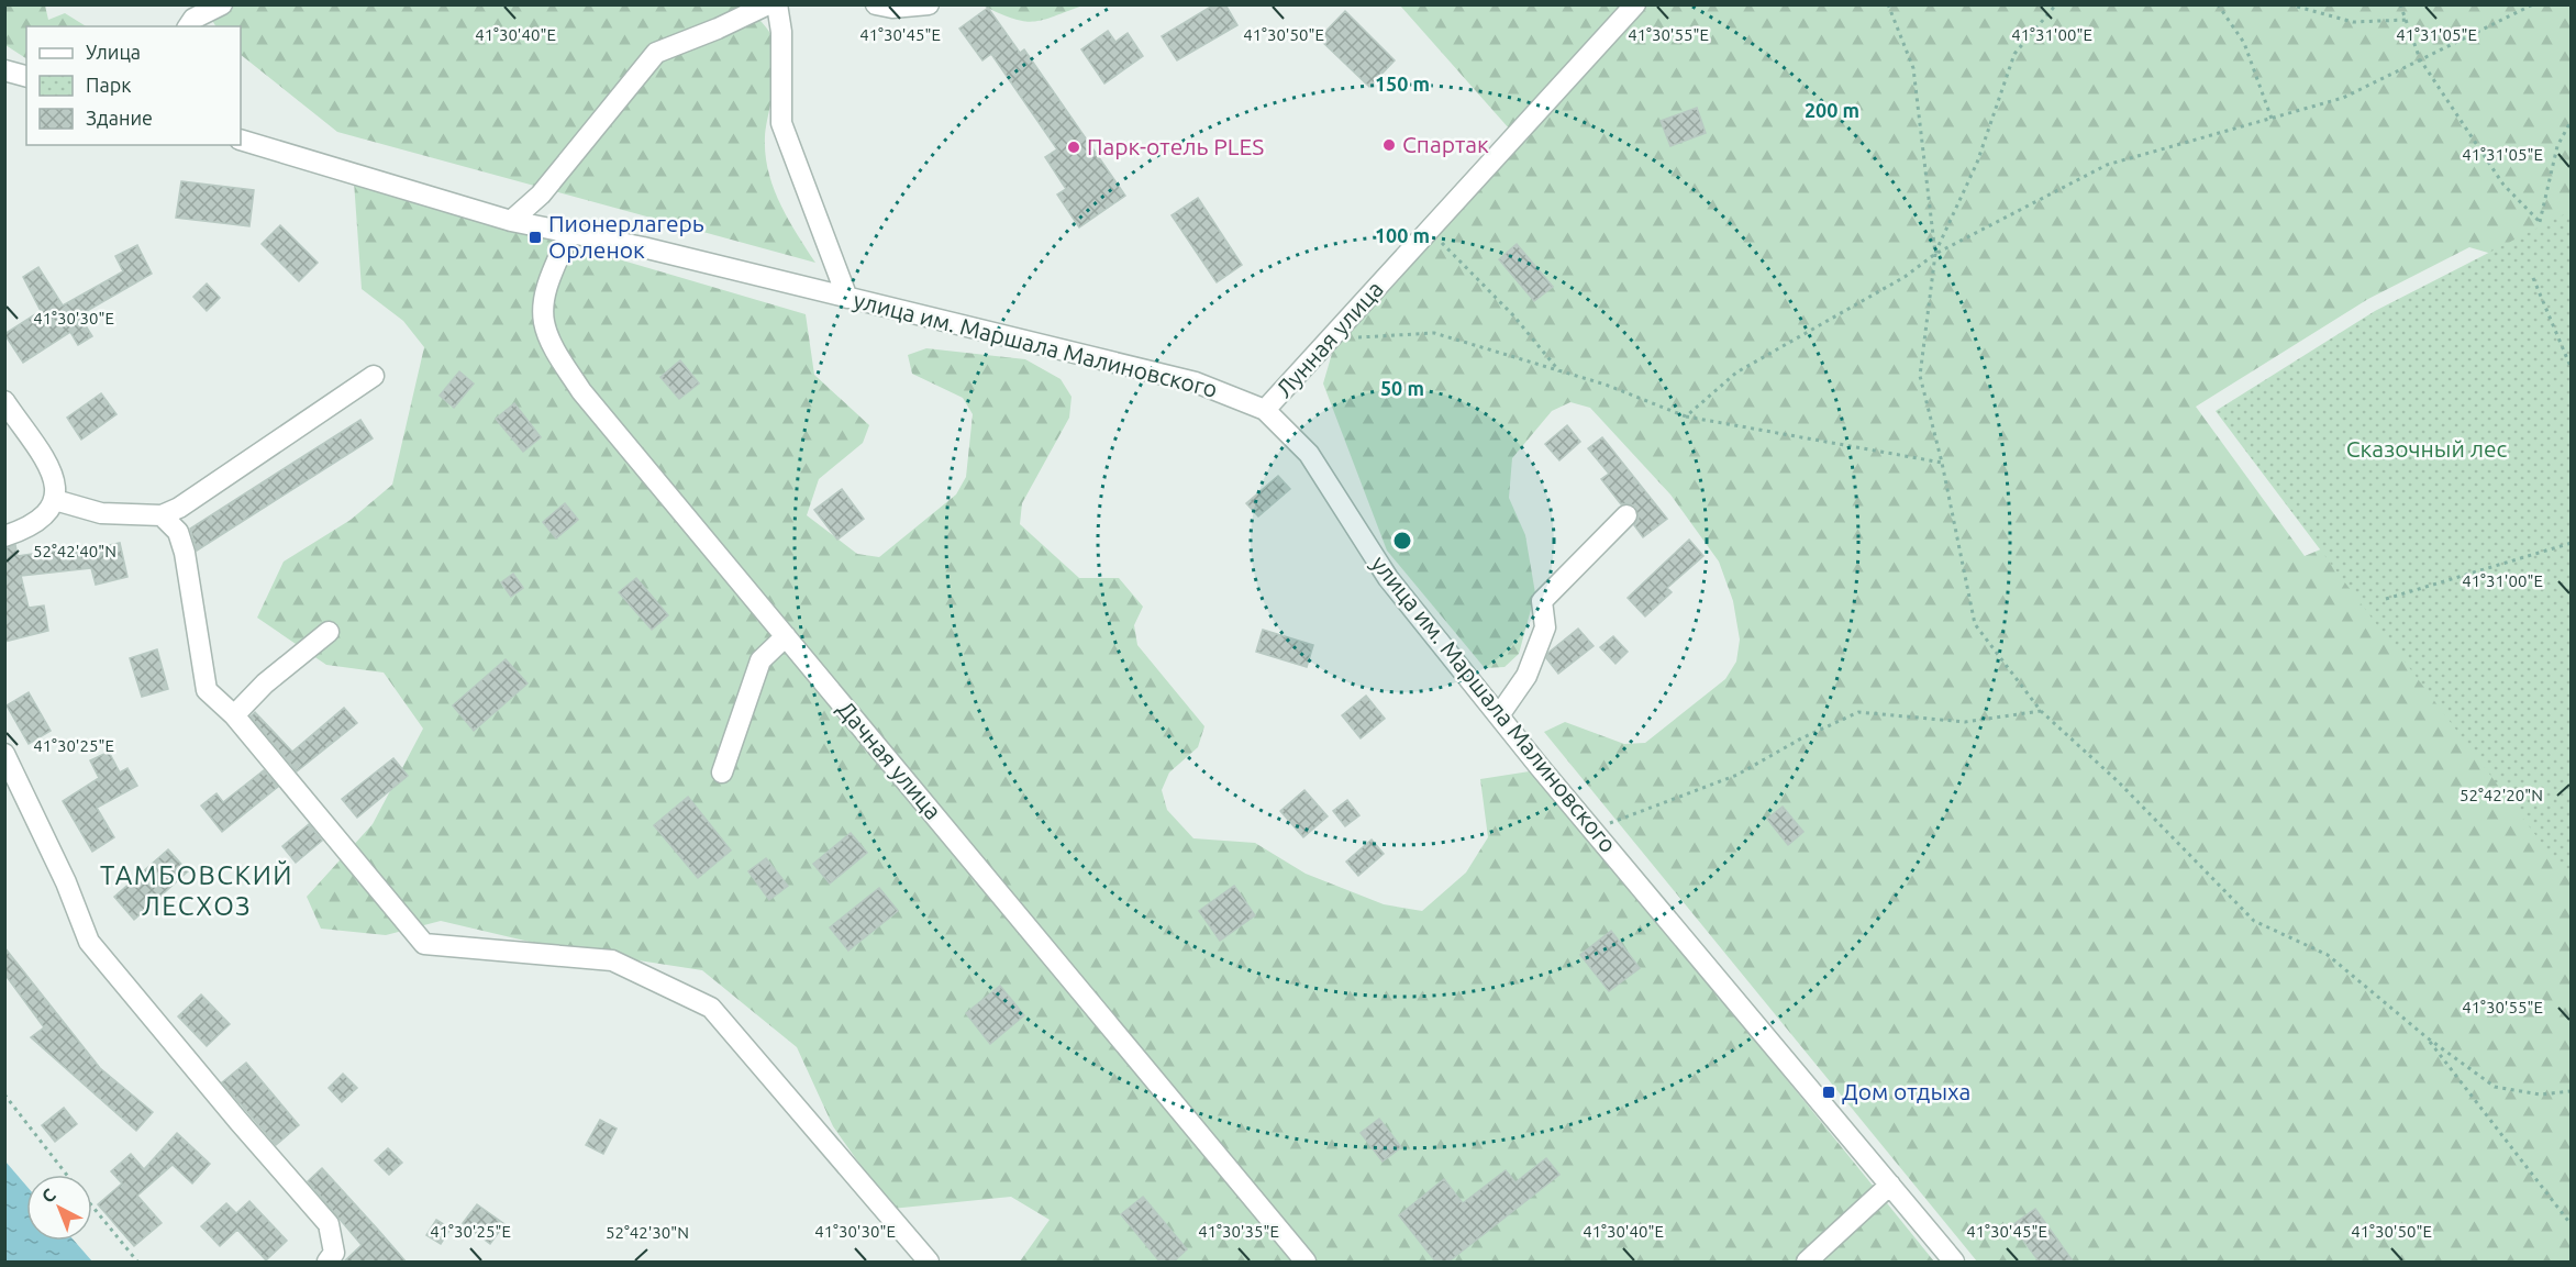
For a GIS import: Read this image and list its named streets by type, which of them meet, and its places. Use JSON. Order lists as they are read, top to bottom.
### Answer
{
  "streets": {
    "street": ["Лунная улица", "улица им. Маршала Малиновского", "Дачная улица"]
  },
  "crossings": [
    ["Лунная улица", "улица им. Маршала Малиновского"],
    ["улица им. Маршала Малиновского", "Дачная улица"]
  ],
  "districts": ["ТАМБОВСКИЙ ЛЕСХОЗ"],
  "parks": ["Сказочный лес"],
  "places": {
    "other": ["Спартак", "Парк-отель PLES"],
    "transit": ["Пионерлагерь Орленок", "Дом отдыха"]
  },
  "legend": ["Улица", "Парк", "Здание"],
  "north": "top left",
  "coordinates": [
    "41°30'40\"E",
    "41°30'45\"E",
    "41°30'50\"E",
    "41°30'55\"E",
    "41°31'00\"E",
    "41°31'05\"E",
    "41°30'30\"E",
    "52°42'40\"N",
    "41°30'25\"E",
    "52°42'20\"N",
    "41°30'35\"E",
    "52°42'30\"N"
  ],
  "rings": [
    "150 m",
    "200 m",
    "100 m",
    "50 m"
  ]
}
